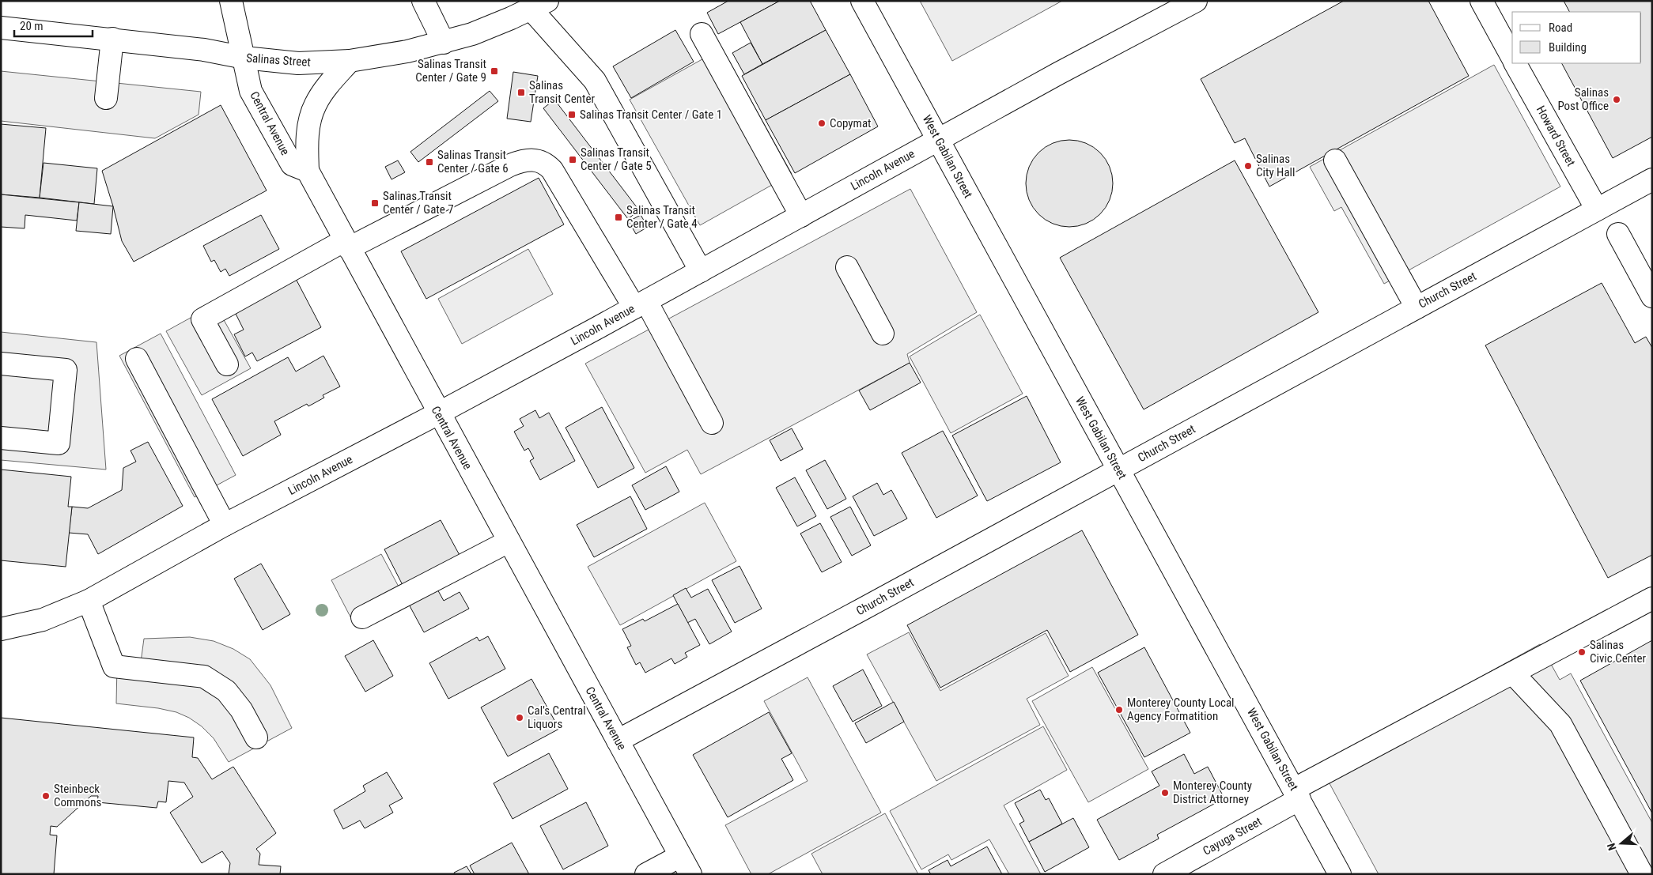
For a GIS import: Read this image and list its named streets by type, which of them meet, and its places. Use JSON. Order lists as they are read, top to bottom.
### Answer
{
  "streets": {
    "street": [
      "Salinas Street",
      "Central Avenue",
      "Howard Street",
      "West Gabilan Street",
      "Lincoln Avenue",
      "Church Street",
      "Cayuga Street"
    ]
  },
  "crossings": [
    ["Salinas Street", "Central Avenue"],
    ["Central Avenue", "Lincoln Avenue"],
    ["Central Avenue", "Church Street"],
    ["Howard Street", "Church Street"],
    ["West Gabilan Street", "Lincoln Avenue"],
    ["West Gabilan Street", "Church Street"],
    ["West Gabilan Street", "Cayuga Street"]
  ],
  "places": {
    "transit": [
      "Salinas Transit Center / Gate 9",
      "Salinas Transit Center",
      "Salinas Transit Center / Gate 1",
      "Salinas Transit Center / Gate 5",
      "Salinas Transit Center / Gate 6",
      "Salinas Transit Center / Gate 7",
      "Salinas Transit Center / Gate 4"
    ],
    "other": [
      "Salinas Post Office",
      "Copymat",
      "Salinas City Hall",
      "Salinas Civic Center",
      "Monterey County Local Agency Formatition",
      "Cal's Central Liquors",
      "Monterey County District Attorney",
      "Steinbeck Commons"
    ]
  },
  "legend": ["Road", "Building"],
  "scale_bar": "20 m",
  "north": "left"
}
